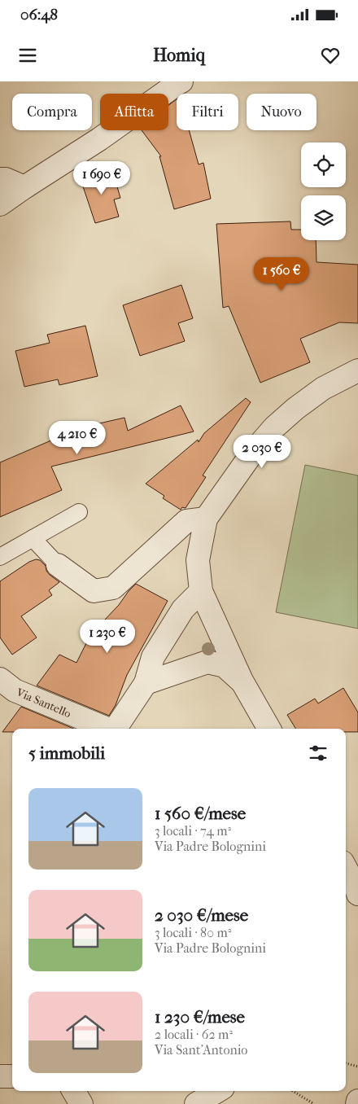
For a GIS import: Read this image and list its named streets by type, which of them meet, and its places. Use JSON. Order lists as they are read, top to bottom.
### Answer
{
  "streets": {
    "street": ["Via Santello"]
  },
  "page": {
    "status": "06:48",
    "header": "Homiq",
    "chip": [
      "Compra",
      "Affitta",
      "Filtri",
      "Nuovo"
    ],
    "price": [
      "1 690 €",
      "1 560 €",
      "4 210 €",
      "2 030 €",
      "1 230 €"
    ],
    "heading": "5 immobili",
    "list": [
      {
        "name": "1 560 €/mese",
        "note": "3 locali · 74 m² · Via Padre Bolognini"
      },
      {
        "name": "2 030 €/mese",
        "note": "3 locali · 80 m² · Via Padre Bolognini"
      },
      {
        "name": "1 230 €/mese",
        "note": "2 locali · 62 m² · Via Sant'Antonio"
      }
    ]
  }
}
